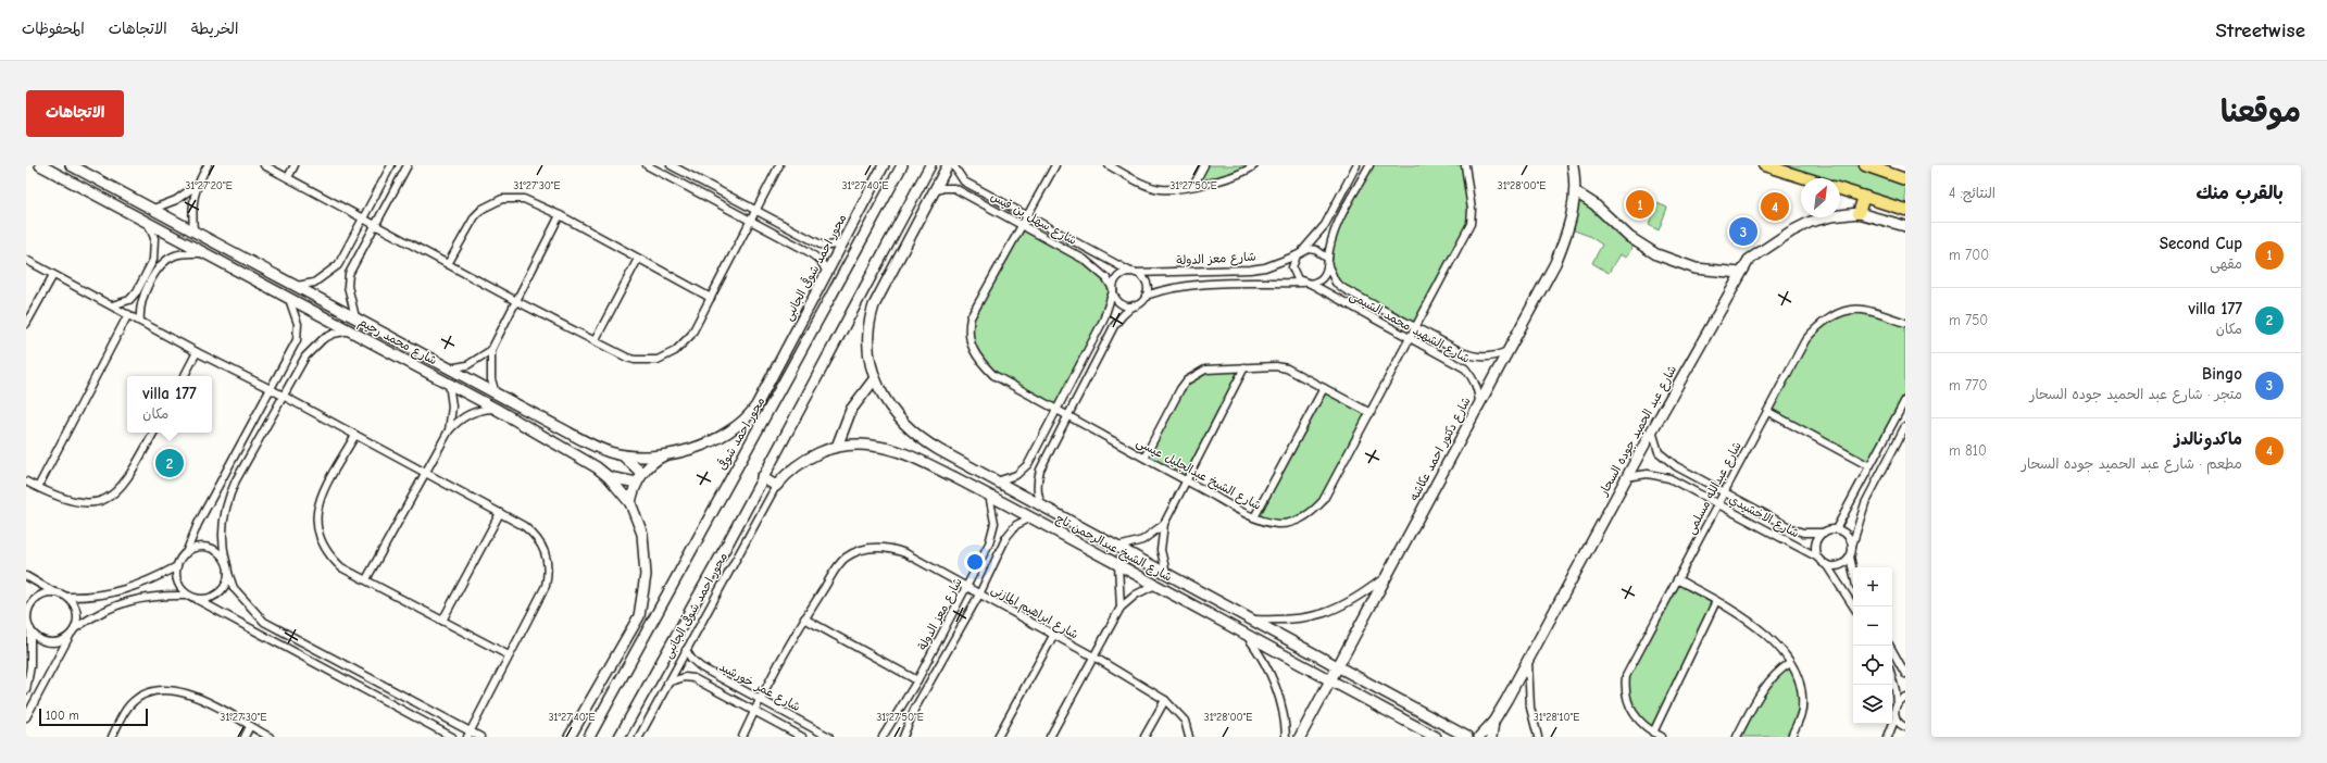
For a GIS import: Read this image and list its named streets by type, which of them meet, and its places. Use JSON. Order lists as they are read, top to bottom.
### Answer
{
  "streets": {
    "street": [
      "شارع سهل بن قيس",
      "شارع معز الدولة",
      "محور احمد شوقى الجانبى",
      "شارع الشهيد محمد الشيمى",
      "شارع محمد رحيم",
      "شارع عبد الحميد جوده السحار",
      "محور احمد شوقى",
      "شارع دكتور احمد عكاشه",
      "شارع الشيخ عبدالجليل عيسى",
      "شارع عبدالله مسلمى",
      "شارع الاخشيدي",
      "شارع الشيخ عبدالرحمن تاج",
      "شارع ابراهيم المازنى",
      "شارع عمر خورشيد"
    ]
  },
  "crossings": [
    ["شارع سهل بن قيس", "شارع معز الدولة"],
    ["شارع سهل بن قيس", "شارع الشيخ عبدالجليل عيسى"],
    ["شارع معز الدولة", "شارع الشهيد محمد الشيمى"],
    ["شارع معز الدولة", "شارع الشيخ عبدالرحمن تاج"],
    ["شارع معز الدولة", "شارع ابراهيم المازنى"],
    ["محور احمد شوقى الجانبى", "شارع محمد رحيم"],
    ["محور احمد شوقى الجانبى", "شارع الشيخ عبدالرحمن تاج"],
    ["محور احمد شوقى الجانبى", "شارع عمر خورشيد"],
    ["شارع الشهيد محمد الشيمى", "شارع دكتور احمد عكاشه"],
    ["شارع الشهيد محمد الشيمى", "شارع الشيخ عبدالجليل عيسى"],
    ["شارع عبد الحميد جوده السحار", "شارع الاخشيدي"],
    ["شارع دكتور احمد عكاشه", "شارع الشيخ عبدالرحمن تاج"],
    ["شارع عبدالله مسلمى", "شارع الاخشيدي"],
    ["شارع ابراهيم المازنى", "شارع عمر خورشيد"]
  ],
  "scale_bar": "100 m",
  "north": "top right",
  "page": {
    "header": "Streetwise",
    "nav": ["الخريطة", "الاتجاهات", "المحفوظات"],
    "title": "موقعنا",
    "buttons": "الاتجاهات",
    "heading": ["بالقرب منك", "النتائج: 4"],
    "pins": [
      "1",
      "4",
      "3",
      "2"
    ],
    "list": [
      {
        "mark": "1",
        "name": "Second Cup",
        "note": "مقهى",
        "value": "700 m"
      },
      {
        "mark": "2",
        "name": "villa 177",
        "note": "مكان",
        "value": "750 m"
      },
      {
        "mark": "3",
        "name": "Bingo",
        "note": "متجر · شارع عبد الحميد جوده السحار",
        "value": "770 m"
      },
      {
        "mark": "4",
        "name": "ماكدونالدز",
        "note": "مطعم · شارع عبد الحميد جوده السحار",
        "value": "810 m"
      }
    ],
    "popup": ["villa 177", "مكان"],
    "map_buttons": ["+", "−"],
    "scale": "100 m"
  },
  "coordinates": [
    "31°27'20\"E",
    "31°27'30\"E",
    "31°27'40\"E",
    "31°27'50\"E",
    "31°28'00\"E",
    "31°28'10\"E"
  ]
}
